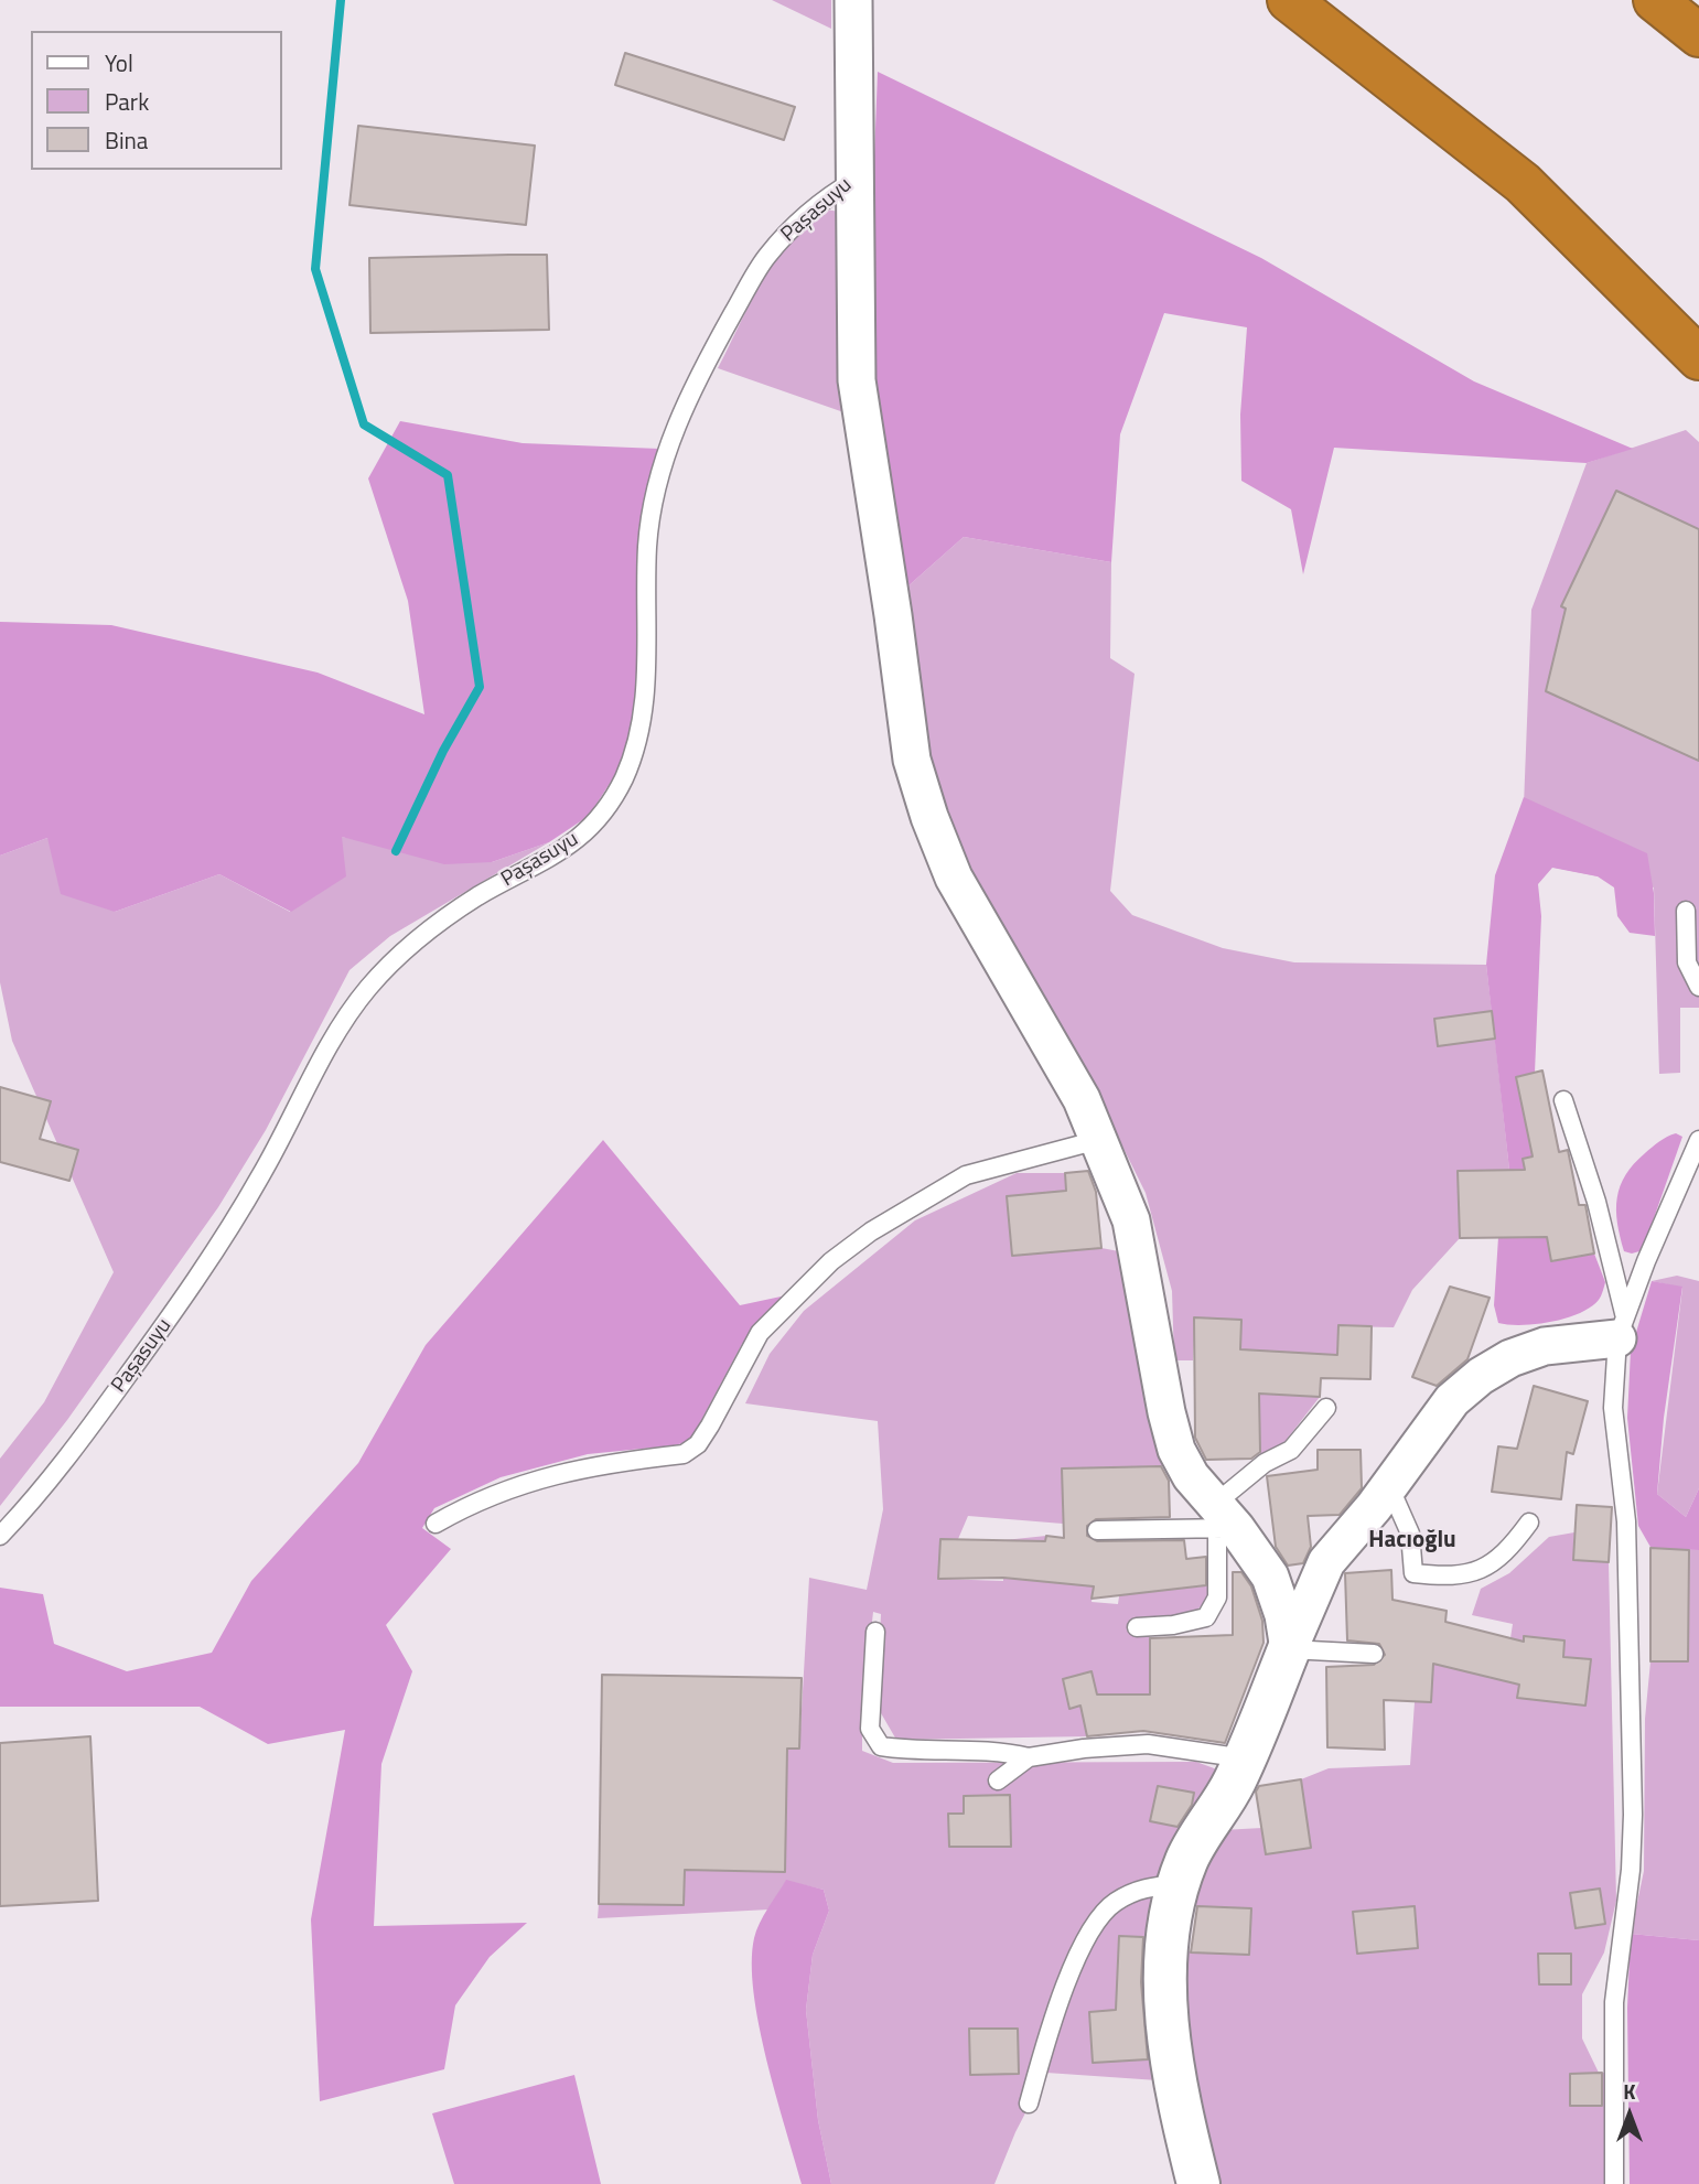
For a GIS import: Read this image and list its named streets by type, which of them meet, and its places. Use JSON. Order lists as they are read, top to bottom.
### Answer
{
  "streets": {
    "street": ["Paşasuyu"]
  },
  "districts": ["Hacıoğlu"],
  "legend": ["Yol", "Park", "Bina"],
  "north": "top"
}
